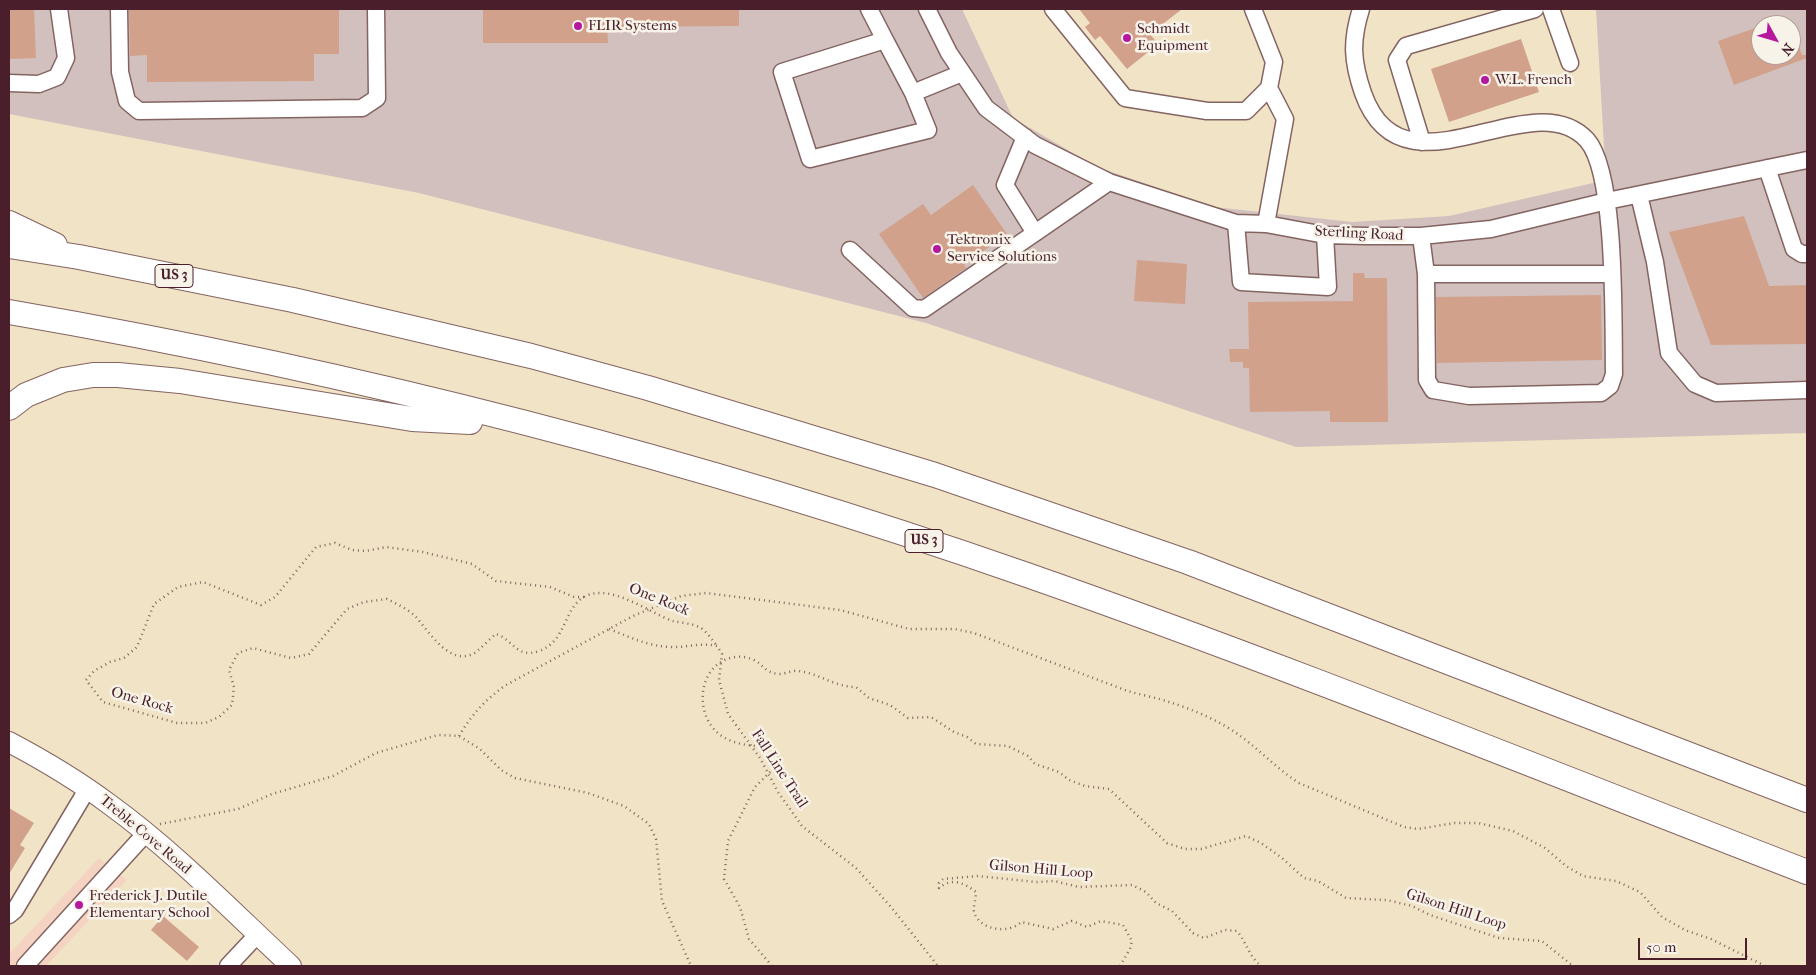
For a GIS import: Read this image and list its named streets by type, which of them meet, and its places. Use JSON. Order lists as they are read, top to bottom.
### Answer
{
  "streets": {
    "highway": ["US 3"],
    "main road": ["Treble Cove Road"],
    "street": ["Sterling Road"],
    "path": ["One Rock", "Fall Line Trail", "Gilson Hill Loop"]
  },
  "crossings": [
    ["One Rock", "Fall Line Trail"],
    ["Fall Line Trail", "Gilson Hill Loop"]
  ],
  "places": [
    "FLIR Systems",
    "Schmidt Equipment",
    "W.L. French",
    "Tektronix Service Solutions",
    "Frederick J. Dutile Elementary School"
  ],
  "scale_bar": "50 m",
  "north": "bottom right"
}
